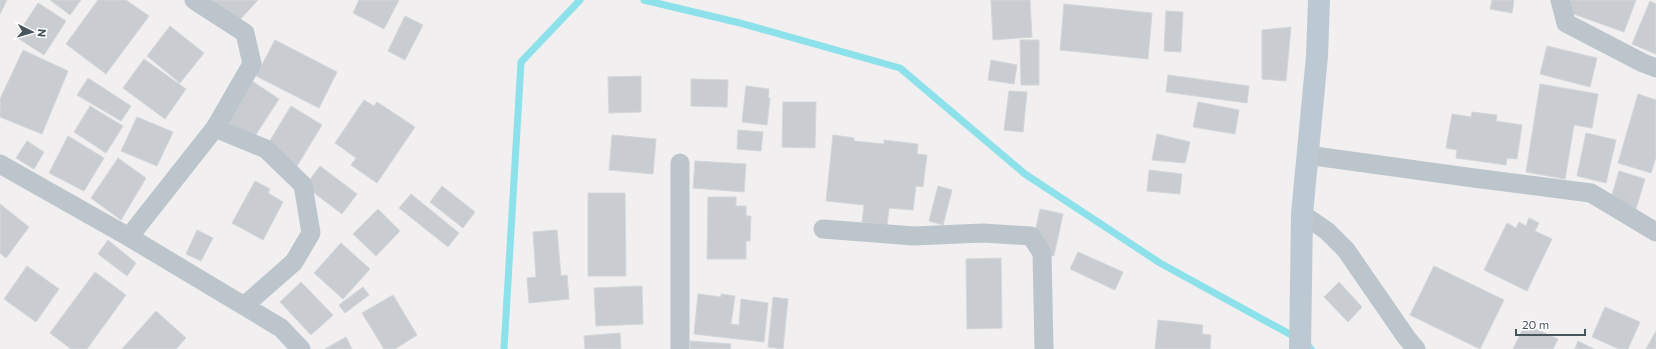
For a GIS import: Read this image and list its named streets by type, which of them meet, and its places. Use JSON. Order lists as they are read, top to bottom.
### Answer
{
  "scale_bar": "20 m",
  "north": "right"
}
